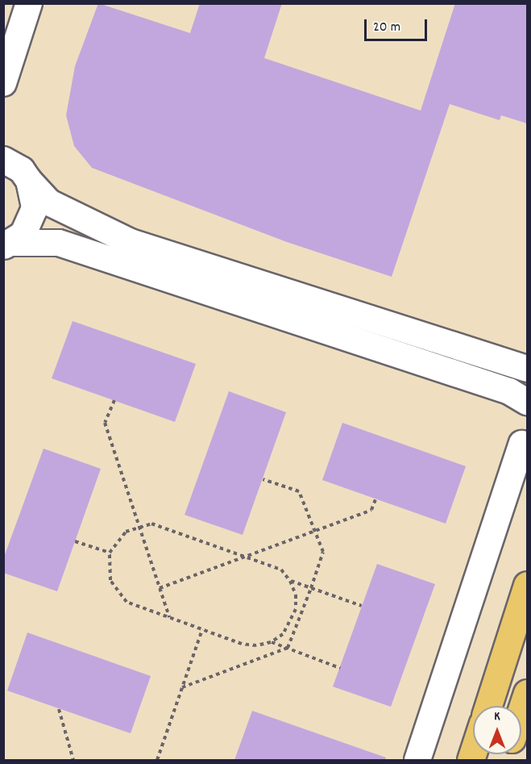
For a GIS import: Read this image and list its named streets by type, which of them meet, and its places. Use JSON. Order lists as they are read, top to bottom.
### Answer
{
  "scale_bar": "20 m",
  "north": "top"
}
